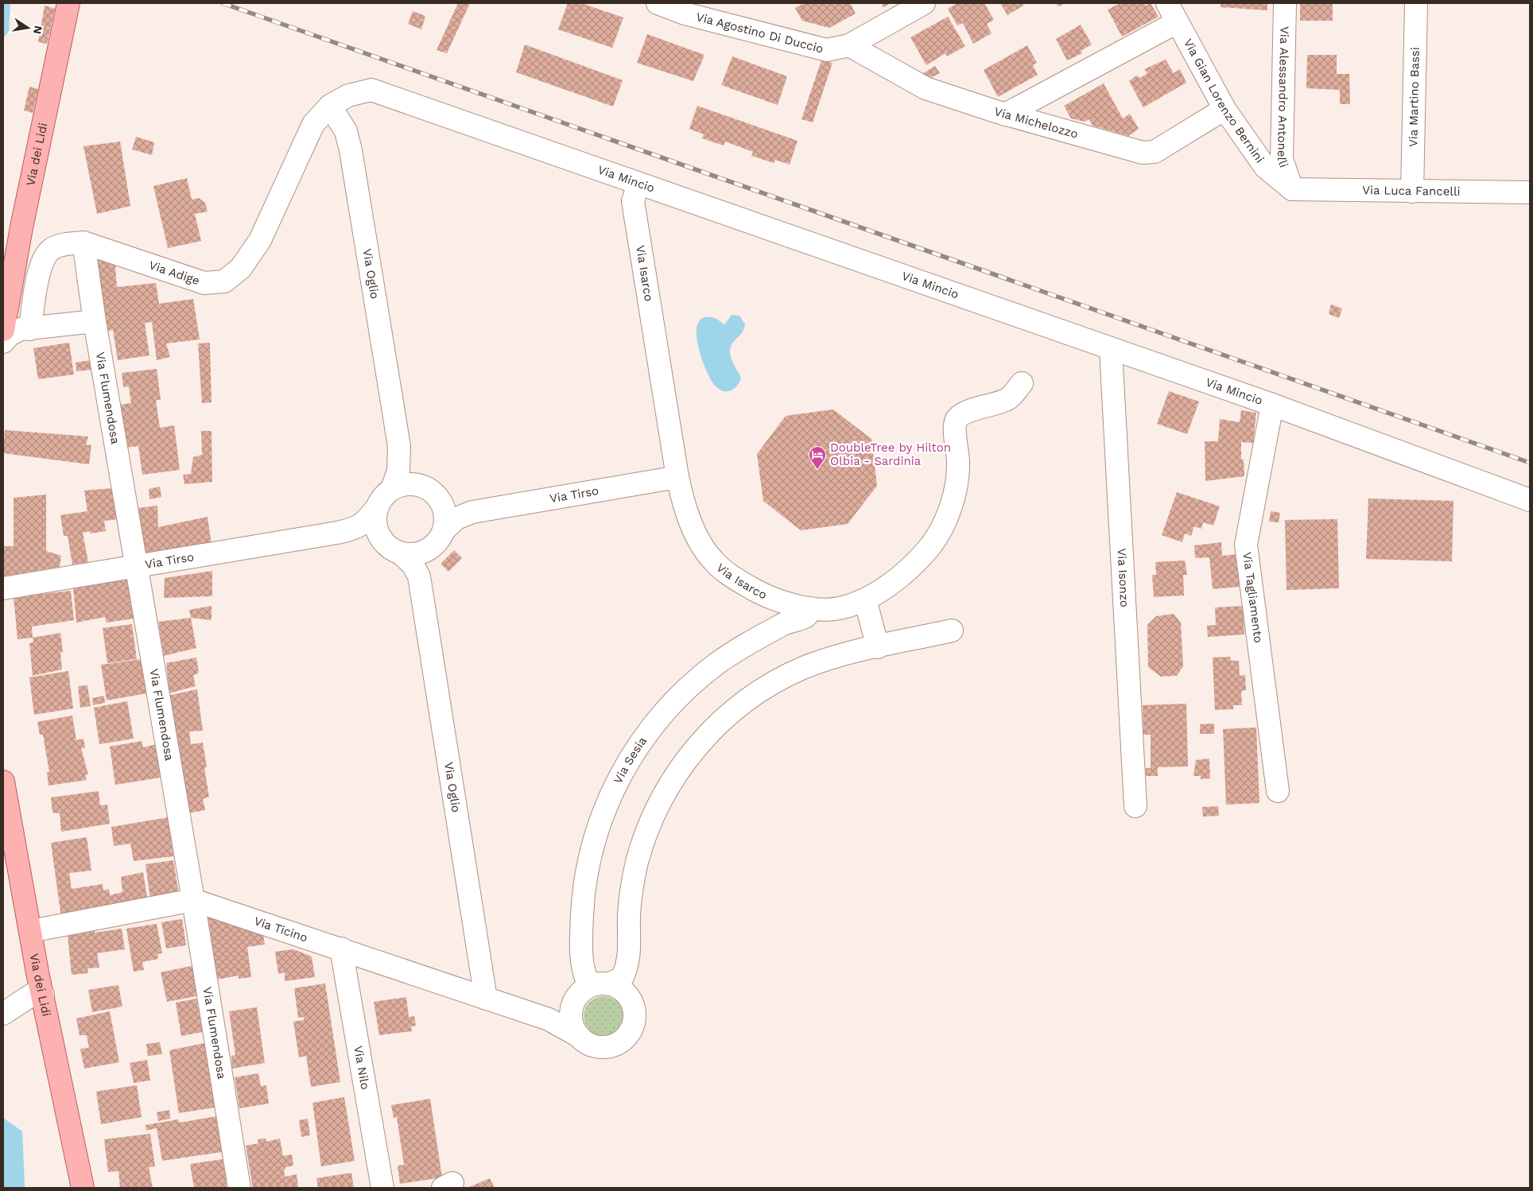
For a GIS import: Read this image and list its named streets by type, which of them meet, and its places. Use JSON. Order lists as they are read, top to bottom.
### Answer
{
  "streets": {
    "main road": ["Via dei Lidi"],
    "street": [
      "Via Agostino Di Duccio",
      "Via Alessandro Antonelli",
      "Via Martino Bassi",
      "Via Gian Lorenzo Bernini",
      "Via Michelozzo",
      "Via Mincio",
      "Via Luca Fancelli",
      "Via Adige",
      "Via Isarco",
      "Via Oglio",
      "Via Flumendosa",
      "Via Tirso",
      "Via Isonzo",
      "Via Tagliamento",
      "Via Sesia",
      "Via Ticino",
      "Via Nilo"
    ]
  },
  "crossings": [
    ["Via Agostino Di Duccio", "Via Michelozzo"],
    ["Via Alessandro Antonelli", "Via Gian Lorenzo Bernini"],
    ["Via Alessandro Antonelli", "Via Luca Fancelli"],
    ["Via Martino Bassi", "Via Luca Fancelli"],
    ["Via Gian Lorenzo Bernini", "Via Michelozzo"],
    ["Via Gian Lorenzo Bernini", "Via Luca Fancelli"],
    ["Via dei Lidi", "Via Ticino"],
    ["Via Mincio", "Via Adige"],
    ["Via Mincio", "Via Isarco"],
    ["Via Mincio", "Via Oglio"],
    ["Via Mincio", "Via Isonzo"],
    ["Via Mincio", "Via Tagliamento"],
    ["Via Adige", "Via Oglio"],
    ["Via Adige", "Via Flumendosa"],
    ["Via Isarco", "Via Tirso"],
    ["Via Isarco", "Via Sesia"],
    ["Via Oglio", "Via Ticino"],
    ["Via Flumendosa", "Via Tirso"],
    ["Via Flumendosa", "Via Ticino"],
    ["Via Sesia", "Via Ticino"],
    ["Via Ticino", "Via Nilo"]
  ],
  "places": {
    "hotel": ["DoubleTree by Hilton Olbia - Sardinia"]
  },
  "north": "right"
}
